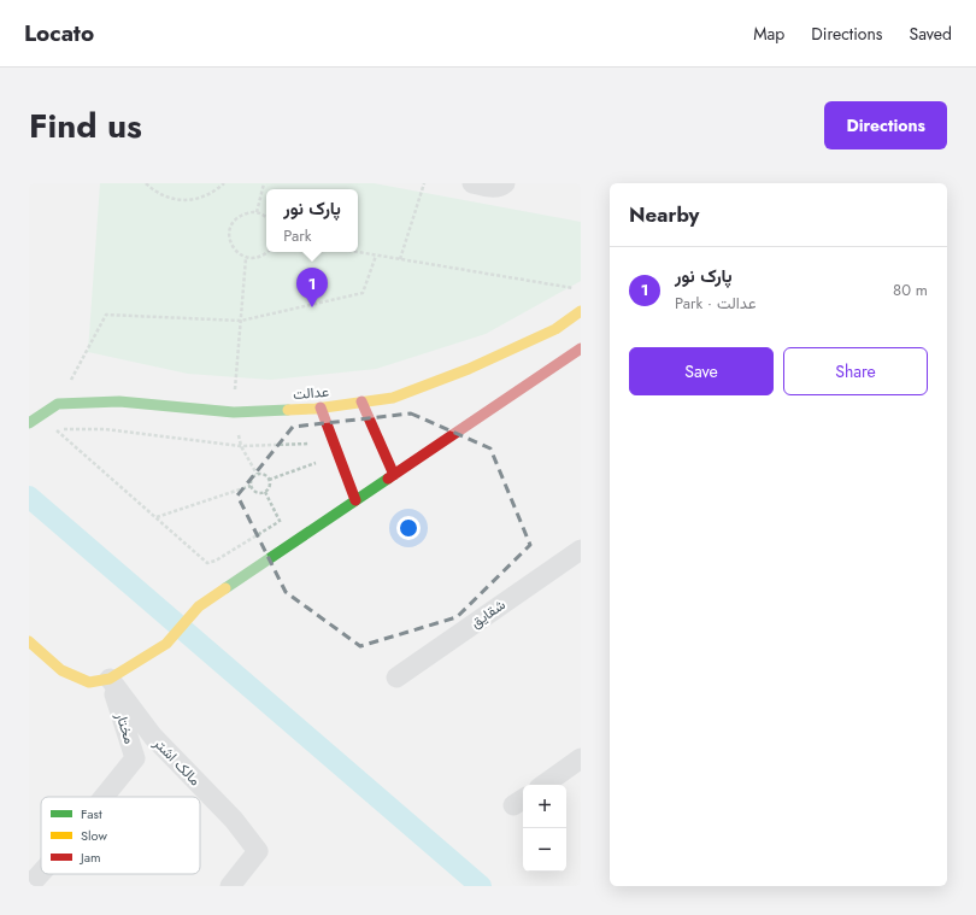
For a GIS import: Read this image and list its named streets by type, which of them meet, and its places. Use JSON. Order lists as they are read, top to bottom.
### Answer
{
  "streets": {
    "main road": ["عدالت"],
    "street": ["شقایق", "مختار", "مالک اشتر"]
  },
  "crossings": [
    ["مختار", "مالک اشتر"]
  ],
  "legend": ["Fast", "Slow", "Jam"],
  "page": {
    "header": "Locato",
    "nav": ["Map", "Directions", "Saved"],
    "title": "Find us",
    "buttons": [
      "Directions",
      ["Save", "Share"]
    ],
    "heading": "Nearby",
    "popup": ["پارک نور", "Park"],
    "list": [
      {
        "mark": "1",
        "name": "پارک نور",
        "note": "Park · عدالت",
        "value": "80 m"
      }
    ],
    "pins": "1",
    "map_buttons": ["+", "−"]
  }
}
